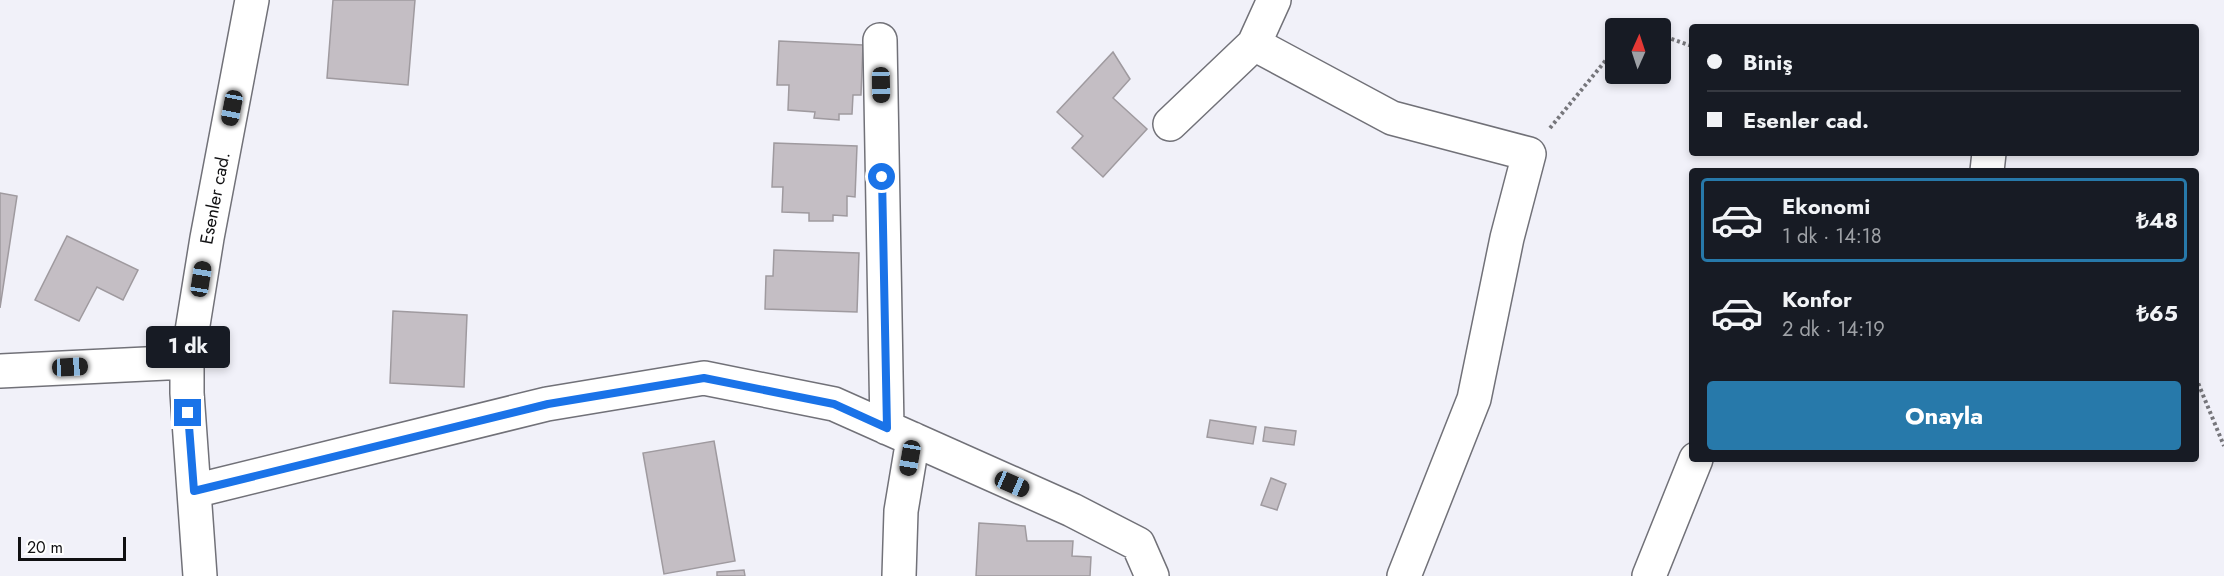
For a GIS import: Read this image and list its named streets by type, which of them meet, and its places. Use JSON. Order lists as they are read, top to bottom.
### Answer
{
  "streets": {
    "street": ["Esenler cad."]
  },
  "scale_bar": "20 m",
  "north": "top",
  "page": {
    "banner": ["Biniş", "Esenler cad."],
    "list": [
      {
        "name": "Ekonomi",
        "note": "1 dk · 14:18",
        "value": "₺48"
      },
      {
        "name": "Konfor",
        "note": "2 dk · 14:19",
        "value": "₺65"
      }
    ],
    "bubble": "1 dk",
    "buttons": "Onayla",
    "scale": "20 m"
  }
}
